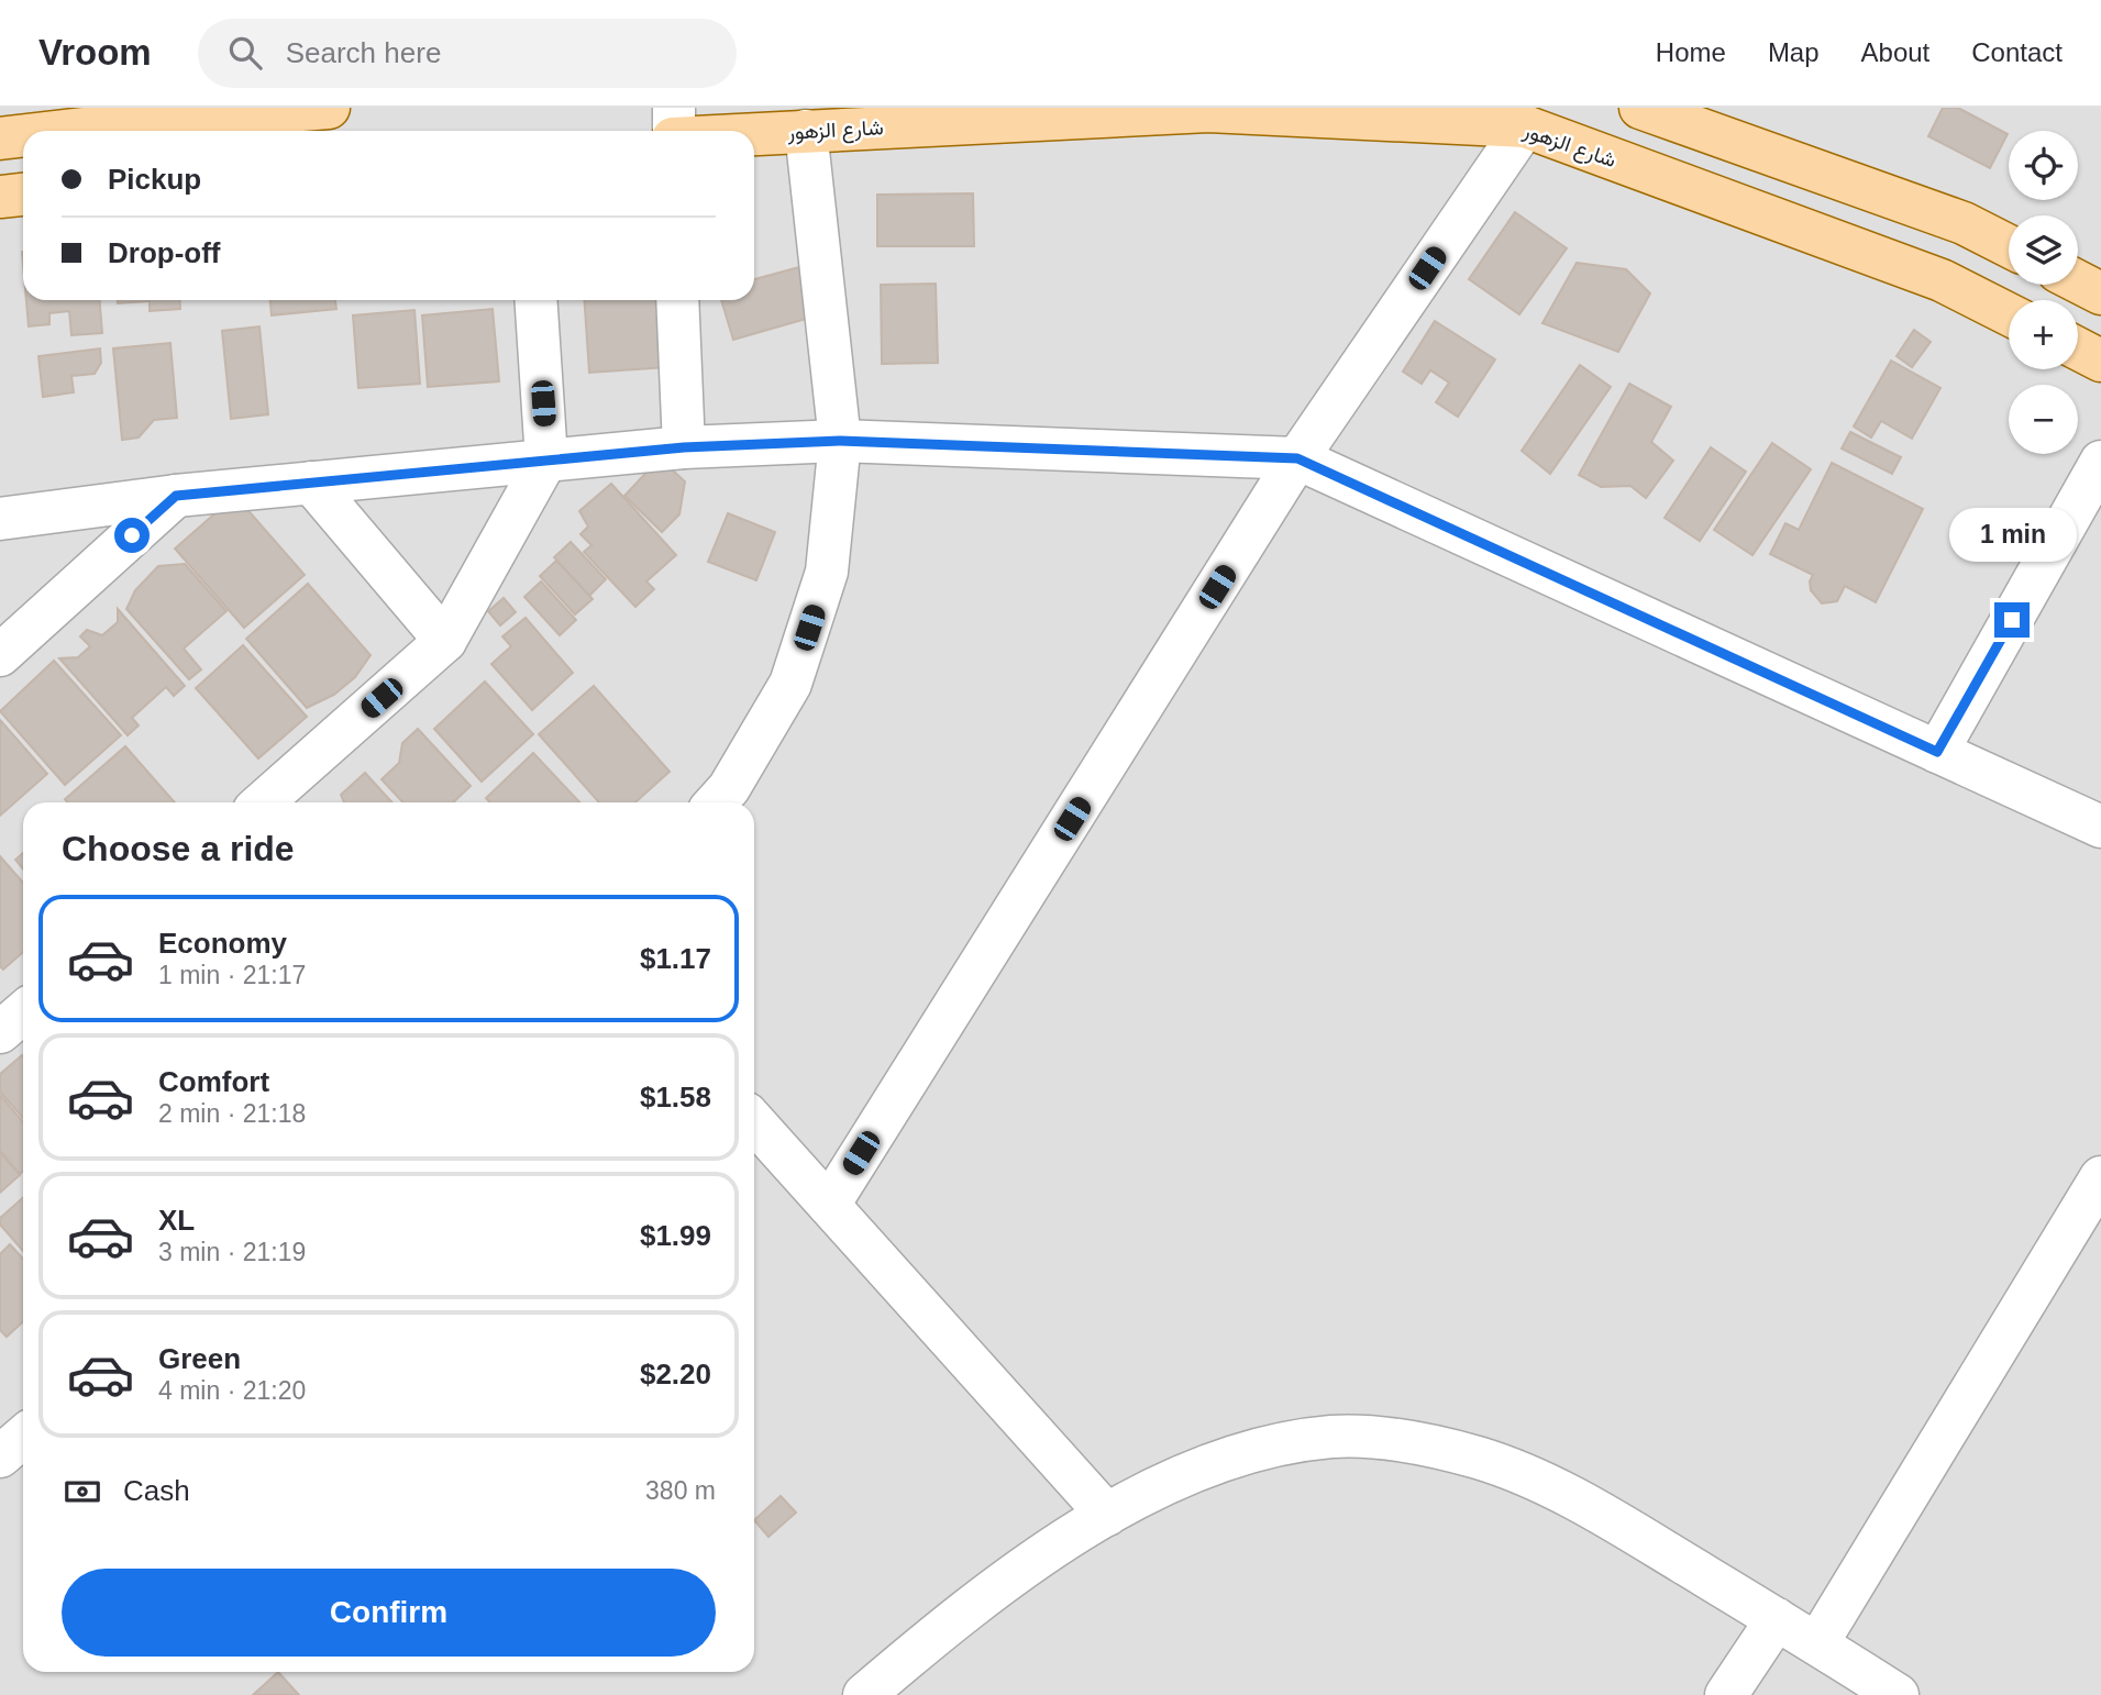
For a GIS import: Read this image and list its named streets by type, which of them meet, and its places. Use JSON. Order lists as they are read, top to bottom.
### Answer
{
  "streets": {
    "main road": ["شارع الزهور"]
  },
  "page": {
    "header": "Vroom",
    "search": "Search here",
    "nav": [
      "Home",
      "Map",
      "About",
      "Contact"
    ],
    "map_buttons": ["+", "−"],
    "banner": ["Pickup", "Drop-off"],
    "bubble": "1 min",
    "heading": "Choose a ride",
    "list": [
      {
        "name": "Economy",
        "note": "1 min · 21:17",
        "value": "$1.17"
      },
      {
        "name": "Comfort",
        "note": "2 min · 21:18",
        "value": "$1.58"
      },
      {
        "name": "XL",
        "note": "3 min · 21:19",
        "value": "$1.99"
      },
      {
        "name": "Green",
        "note": "4 min · 21:20",
        "value": "$2.20"
      }
    ],
    "pay": ["Cash", "380 m"],
    "buttons": "Confirm"
  }
}
